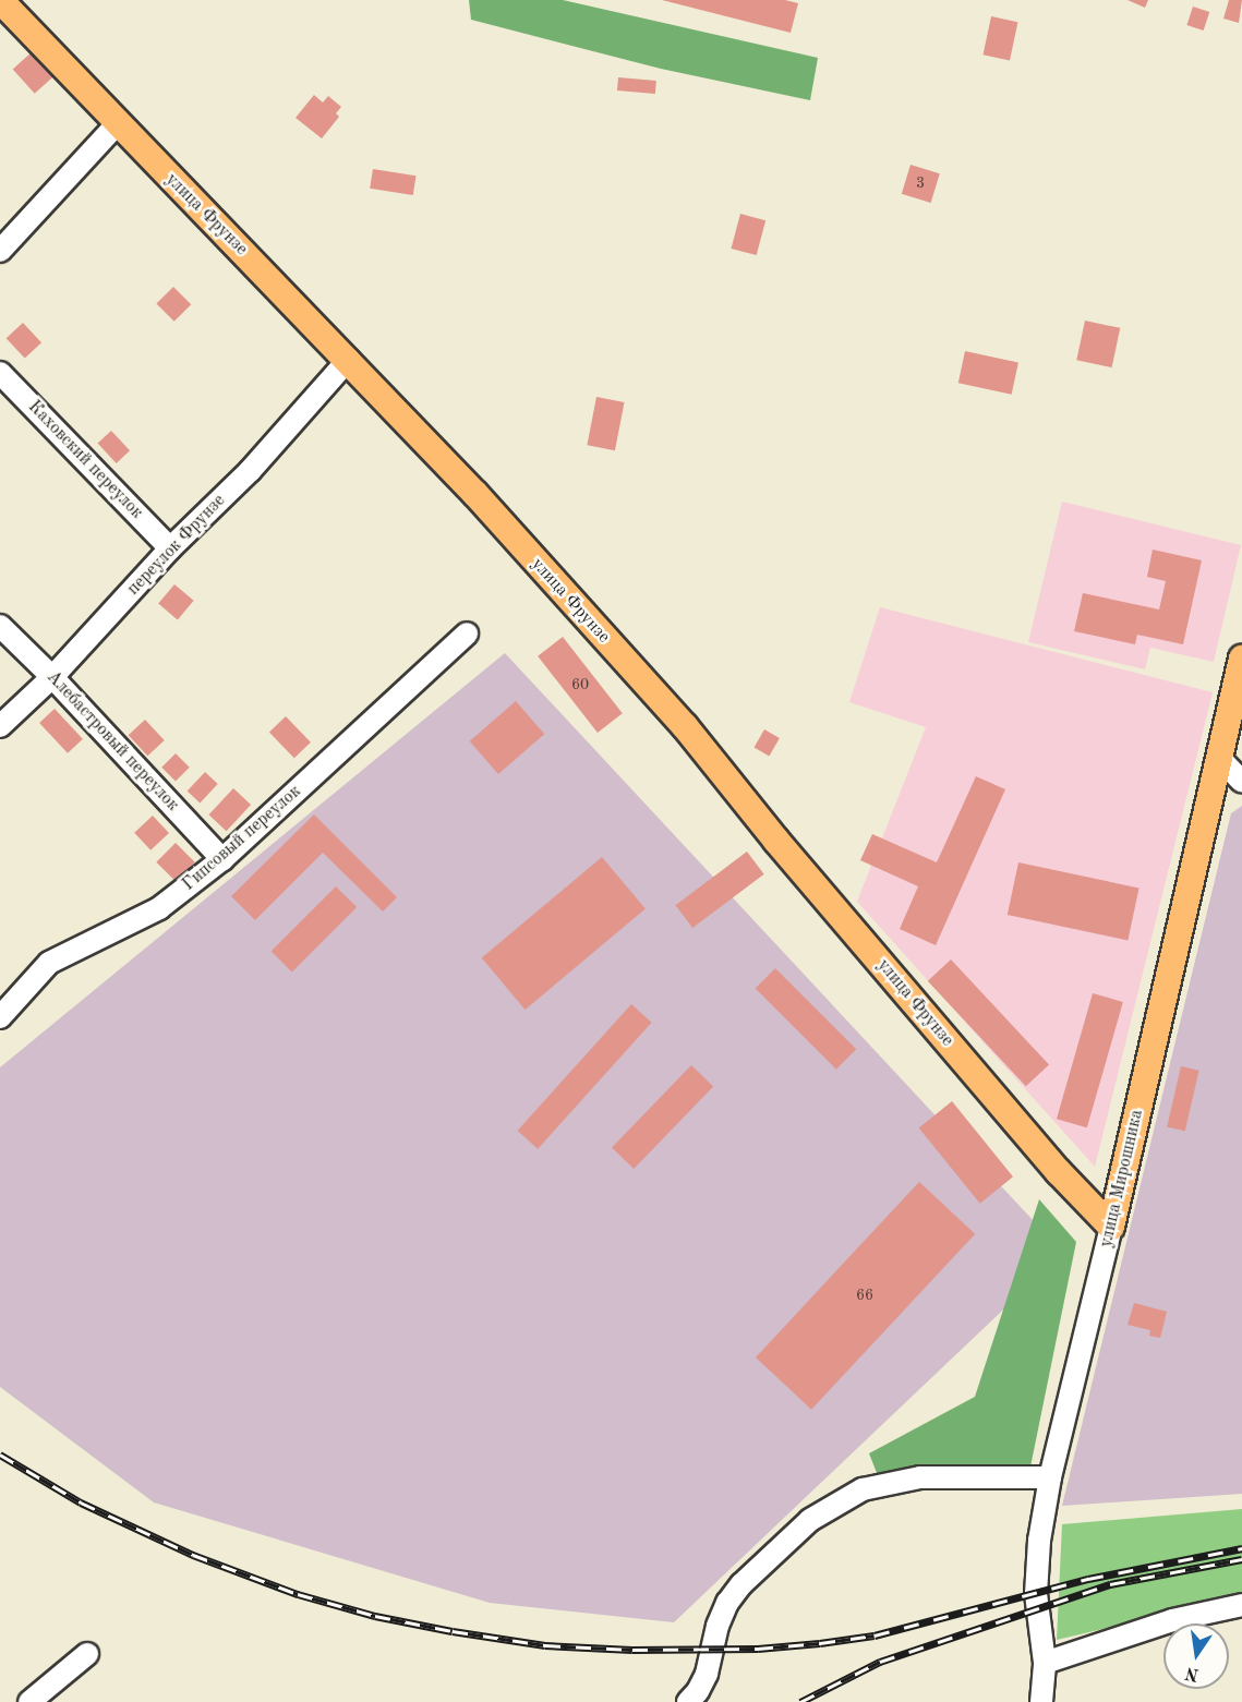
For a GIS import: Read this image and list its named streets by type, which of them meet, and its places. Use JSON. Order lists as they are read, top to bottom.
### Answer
{
  "streets": {
    "main road": ["улица Фрунзе", "улица Мирошника"],
    "street": [
      "Каховский переулок",
      "переулок Фрунзе",
      "Алебастровый переулок",
      "Гипсовый переулок"
    ]
  },
  "crossings": [
    ["улица Фрунзе", "переулок Фрунзе"],
    ["улица Фрунзе", "улица Мирошника"],
    ["Каховский переулок", "переулок Фрунзе"],
    ["переулок Фрунзе", "Алебастровый переулок"],
    ["Алебастровый переулок", "Гипсовый переулок"]
  ],
  "house_numbers": ["3", "60", "66"],
  "north": "bottom"
}
